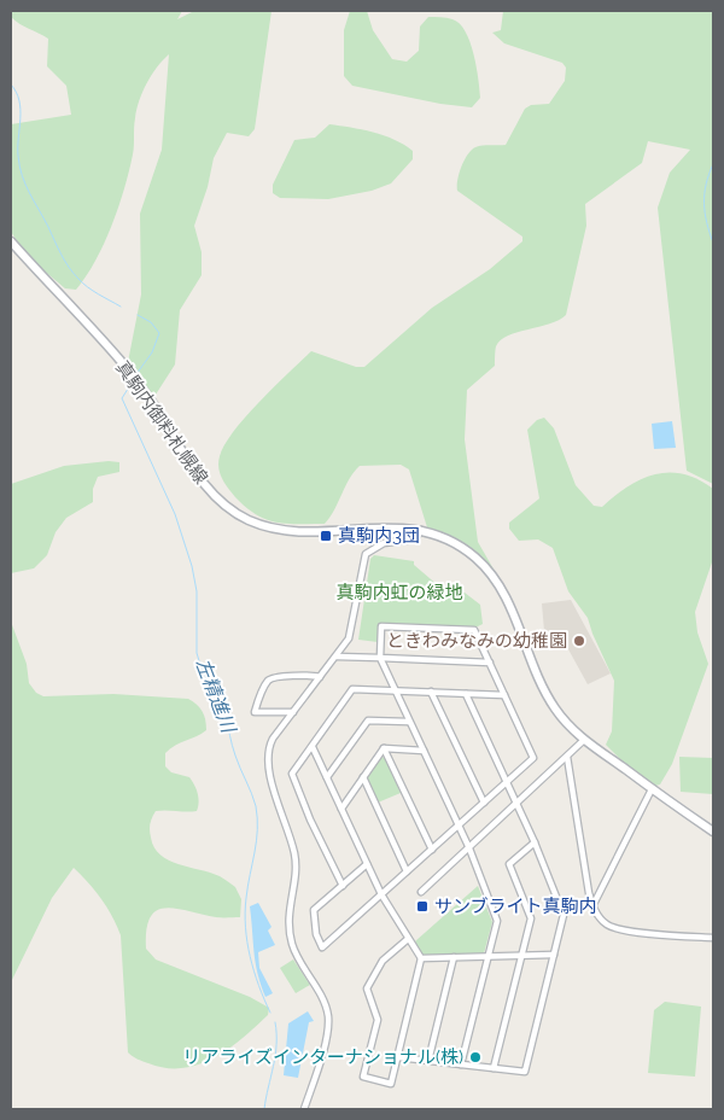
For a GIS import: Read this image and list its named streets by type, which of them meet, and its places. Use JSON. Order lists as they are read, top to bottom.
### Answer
{
  "streets": {
    "main road": ["真駒内御料札幌線"]
  },
  "water": ["左精進川"],
  "parks": ["真駒内虹の緑地"],
  "places": {
    "transit": ["真駒内3団", "サンブライト真駒内"],
    "other": ["ときわみなみの幼稚園", "リアライズインターナショナル(株)"]
  }
}
